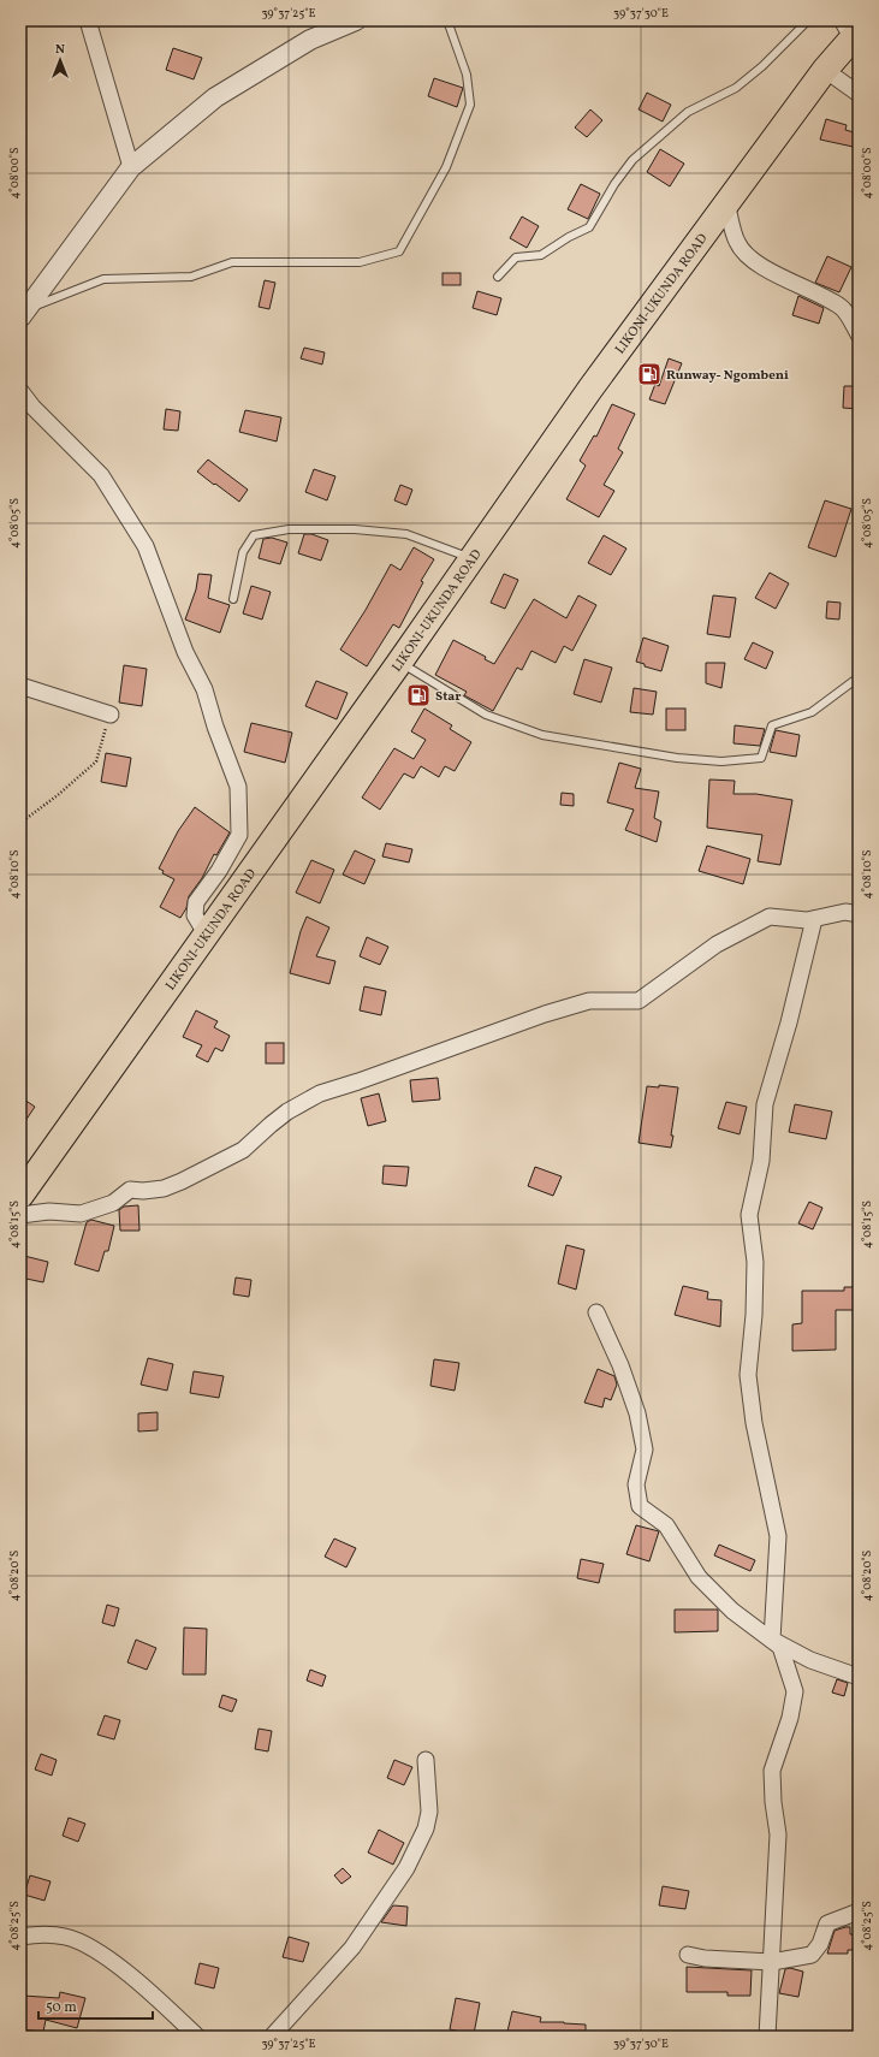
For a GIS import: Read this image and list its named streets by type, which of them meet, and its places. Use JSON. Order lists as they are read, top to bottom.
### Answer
{
  "streets": {
    "highway": ["LIKONI-UKUNDA ROAD"]
  },
  "places": {
    "fuel station": ["Runway- Ngombeni", "Star"]
  },
  "scale_bar": "50 m",
  "north": "top",
  "coordinates": [
    "39°37'25\"E",
    "39°37'30\"E",
    "4°08'00\"S",
    "4°08'05\"S",
    "4°08'10\"S",
    "4°08'15\"S",
    "4°08'20\"S",
    "4°08'25\"S"
  ]
}
